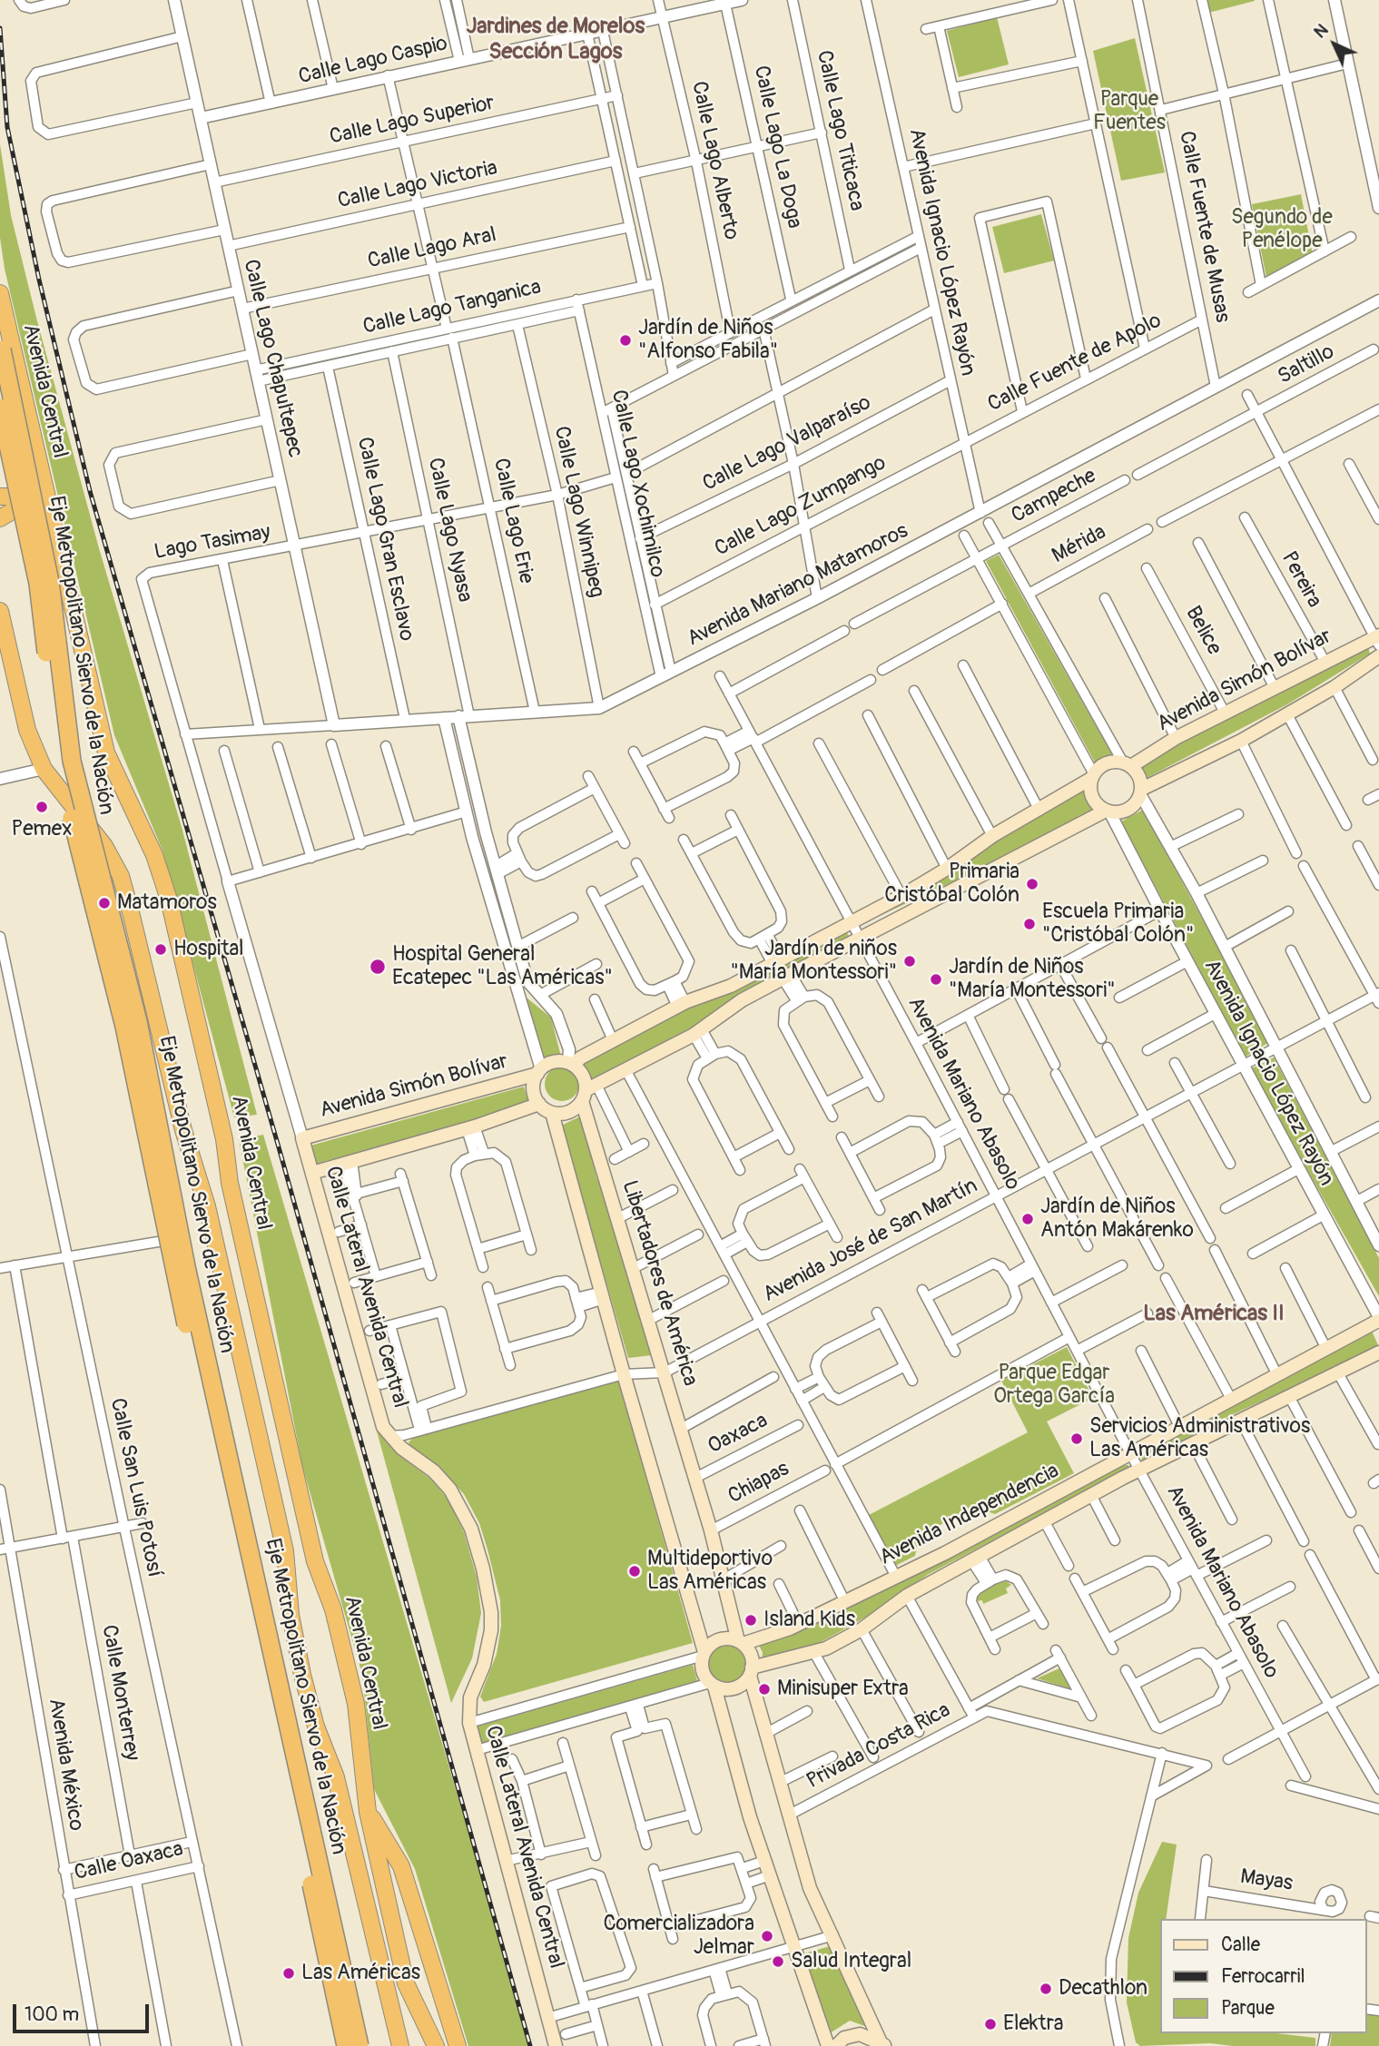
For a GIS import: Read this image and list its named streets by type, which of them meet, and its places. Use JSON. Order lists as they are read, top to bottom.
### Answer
{
  "streets": {
    "highway": ["Avenida Central", "Eje Metropolitano Siervo de la Nación"],
    "main road": [
      "Avenida Simón Bolívar",
      "Libertadores de América",
      "Calle Lateral Avenida Central",
      "Avenida Independencia"
    ],
    "street": [
      "Calle Lago Caspio",
      "Calle Lago Superior",
      "Calle Lago Titicaca",
      "Calle Lago La Doga",
      "Calle Lago Alberto",
      "Calle Lago Victoria",
      "Calle Fuente de Musas",
      "Calle Lago Aral",
      "Avenida Ignacio López Rayón",
      "Calle Lago Tanganica",
      "Calle Lago Chapultepec",
      "Calle Fuente de Apolo",
      "Saltillo",
      "Calle Lago Valparaíso",
      "Calle Lago Xochimilco",
      "Campeche",
      "Calle Lago Zumpango",
      "Calle Lago Winnipeg",
      "Calle Lago Erie",
      "Calle Lago Nyasa",
      "Calle Lago Gran Esclavo",
      "Lago Tasimay",
      "Mérida",
      "Pereira",
      "Avenida Mariano Matamoros",
      "Belice",
      "Avenida Mariano Abasolo",
      "Avenida José de San Martín",
      "Oaxaca",
      "Chiapas",
      "Calle San Luis Potosí",
      "Calle Monterrey",
      "Privada Costa Rica",
      "Avenida México",
      "Calle Oaxaca",
      "Mayas"
    ]
  },
  "crossings": [
    ["Calle Lago Caspio", "Calle Lago La Doga"],
    ["Calle Lago Caspio", "Calle Lago Alberto"],
    ["Calle Lago Caspio", "Calle Lago Chapultepec"],
    ["Calle Lago Caspio", "Calle Lago Erie"],
    ["Calle Lago Superior", "Calle Lago Chapultepec"],
    ["Calle Lago Superior", "Calle Lago Erie"],
    ["Calle Lago Victoria", "Calle Lago Chapultepec"],
    ["Calle Lago Victoria", "Calle Lago Erie"],
    ["Calle Fuente de Musas", "Calle Fuente de Apolo"],
    ["Calle Fuente de Musas", "Avenida Mariano Matamoros"],
    ["Calle Lago Aral", "Calle Lago Chapultepec"],
    ["Calle Lago Aral", "Calle Lago Erie"],
    ["Avenida Ignacio López Rayón", "Calle Fuente de Apolo"],
    ["Avenida Ignacio López Rayón", "Calle Lago Valparaíso"],
    ["Avenida Ignacio López Rayón", "Calle Lago Zumpango"],
    ["Avenida Ignacio López Rayón", "Avenida Mariano Matamoros"],
    ["Avenida Ignacio López Rayón", "Avenida Simón Bolívar"],
    ["Avenida Ignacio López Rayón", "Avenida José de San Martín"],
    ["Avenida Ignacio López Rayón", "Avenida Independencia"],
    ["Calle Lago Tanganica", "Calle Lago Chapultepec"],
    ["Calle Lago Tanganica", "Calle Lago Xochimilco"],
    ["Calle Lago Tanganica", "Calle Lago Winnipeg"],
    ["Calle Lago Tanganica", "Calle Lago Erie"],
    ["Calle Lago Tanganica", "Calle Lago Nyasa"],
    ["Calle Lago Tanganica", "Calle Lago Gran Esclavo"],
    ["Calle Lago Chapultepec", "Lago Tasimay"],
    ["Calle Lago Chapultepec", "Avenida Mariano Matamoros"],
    ["Calle Fuente de Apolo", "Calle Lago Zumpango"],
    ["Calle Lago Valparaíso", "Calle Lago Xochimilco"],
    ["Calle Lago Xochimilco", "Calle Lago Zumpango"],
    ["Calle Lago Xochimilco", "Lago Tasimay"],
    ["Calle Lago Xochimilco", "Avenida Mariano Matamoros"],
    ["Calle Lago Winnipeg", "Lago Tasimay"],
    ["Calle Lago Winnipeg", "Avenida Mariano Matamoros"],
    ["Calle Lago Erie", "Lago Tasimay"],
    ["Calle Lago Erie", "Avenida Mariano Matamoros"],
    ["Calle Lago Nyasa", "Lago Tasimay"],
    ["Calle Lago Nyasa", "Avenida Mariano Matamoros"],
    ["Calle Lago Gran Esclavo", "Lago Tasimay"],
    ["Calle Lago Gran Esclavo", "Avenida Mariano Matamoros"],
    ["Lago Tasimay", "Calle Lateral Avenida Central"],
    ["Pereira", "Avenida Simón Bolívar"],
    ["Avenida Mariano Matamoros", "Calle Lateral Avenida Central"],
    ["Belice", "Avenida Simón Bolívar"],
    ["Avenida Simón Bolívar", "Libertadores de América"],
    ["Avenida Simón Bolívar", "Calle Lateral Avenida Central"],
    ["Avenida Mariano Abasolo", "Avenida José de San Martín"],
    ["Avenida Mariano Abasolo", "Avenida Independencia"],
    ["Avenida José de San Martín", "Libertadores de América"],
    ["Avenida José de San Martín", "Calle Lateral Avenida Central"],
    ["Libertadores de América", "Oaxaca"],
    ["Libertadores de América", "Chiapas"],
    ["Libertadores de América", "Avenida Independencia"],
    ["Calle San Luis Potosí", "Calle Oaxaca"],
    ["Avenida México", "Calle Oaxaca"]
  ],
  "districts": ["Jardines de Morelos Sección Lagos", "Las Américas II"],
  "parks": ["Parque Fuentes", "Segundo de Penélope", "Parque Edgar Ortega García"],
  "places": [
    "Jardín de Niños \"Alfonso Fabila\"",
    "Pemex",
    "Primaria Cristóbal Colón",
    "Matamoros",
    "Escuela Primaria \"Cristóbal Colón\"",
    "Hospital",
    "Jardín de niños \"María Montessori\"",
    "Hospital General Ecatepec \"Las Américas\"",
    "Jardín de Niños \"María Montessori\"",
    "Jardín de Niños Antón Makárenko",
    "Servicios Administrativos Las Américas",
    "Multideportivo Las Américas",
    "Island Kids",
    "Minisuper Extra",
    "Comercializadora Jelmar",
    "Salud Integral",
    "Las Américas",
    "Decathlon",
    "Elektra"
  ],
  "legend": ["Calle", "Ferrocarril", "Parque"],
  "scale_bar": "100 m",
  "north": "top left"
}
